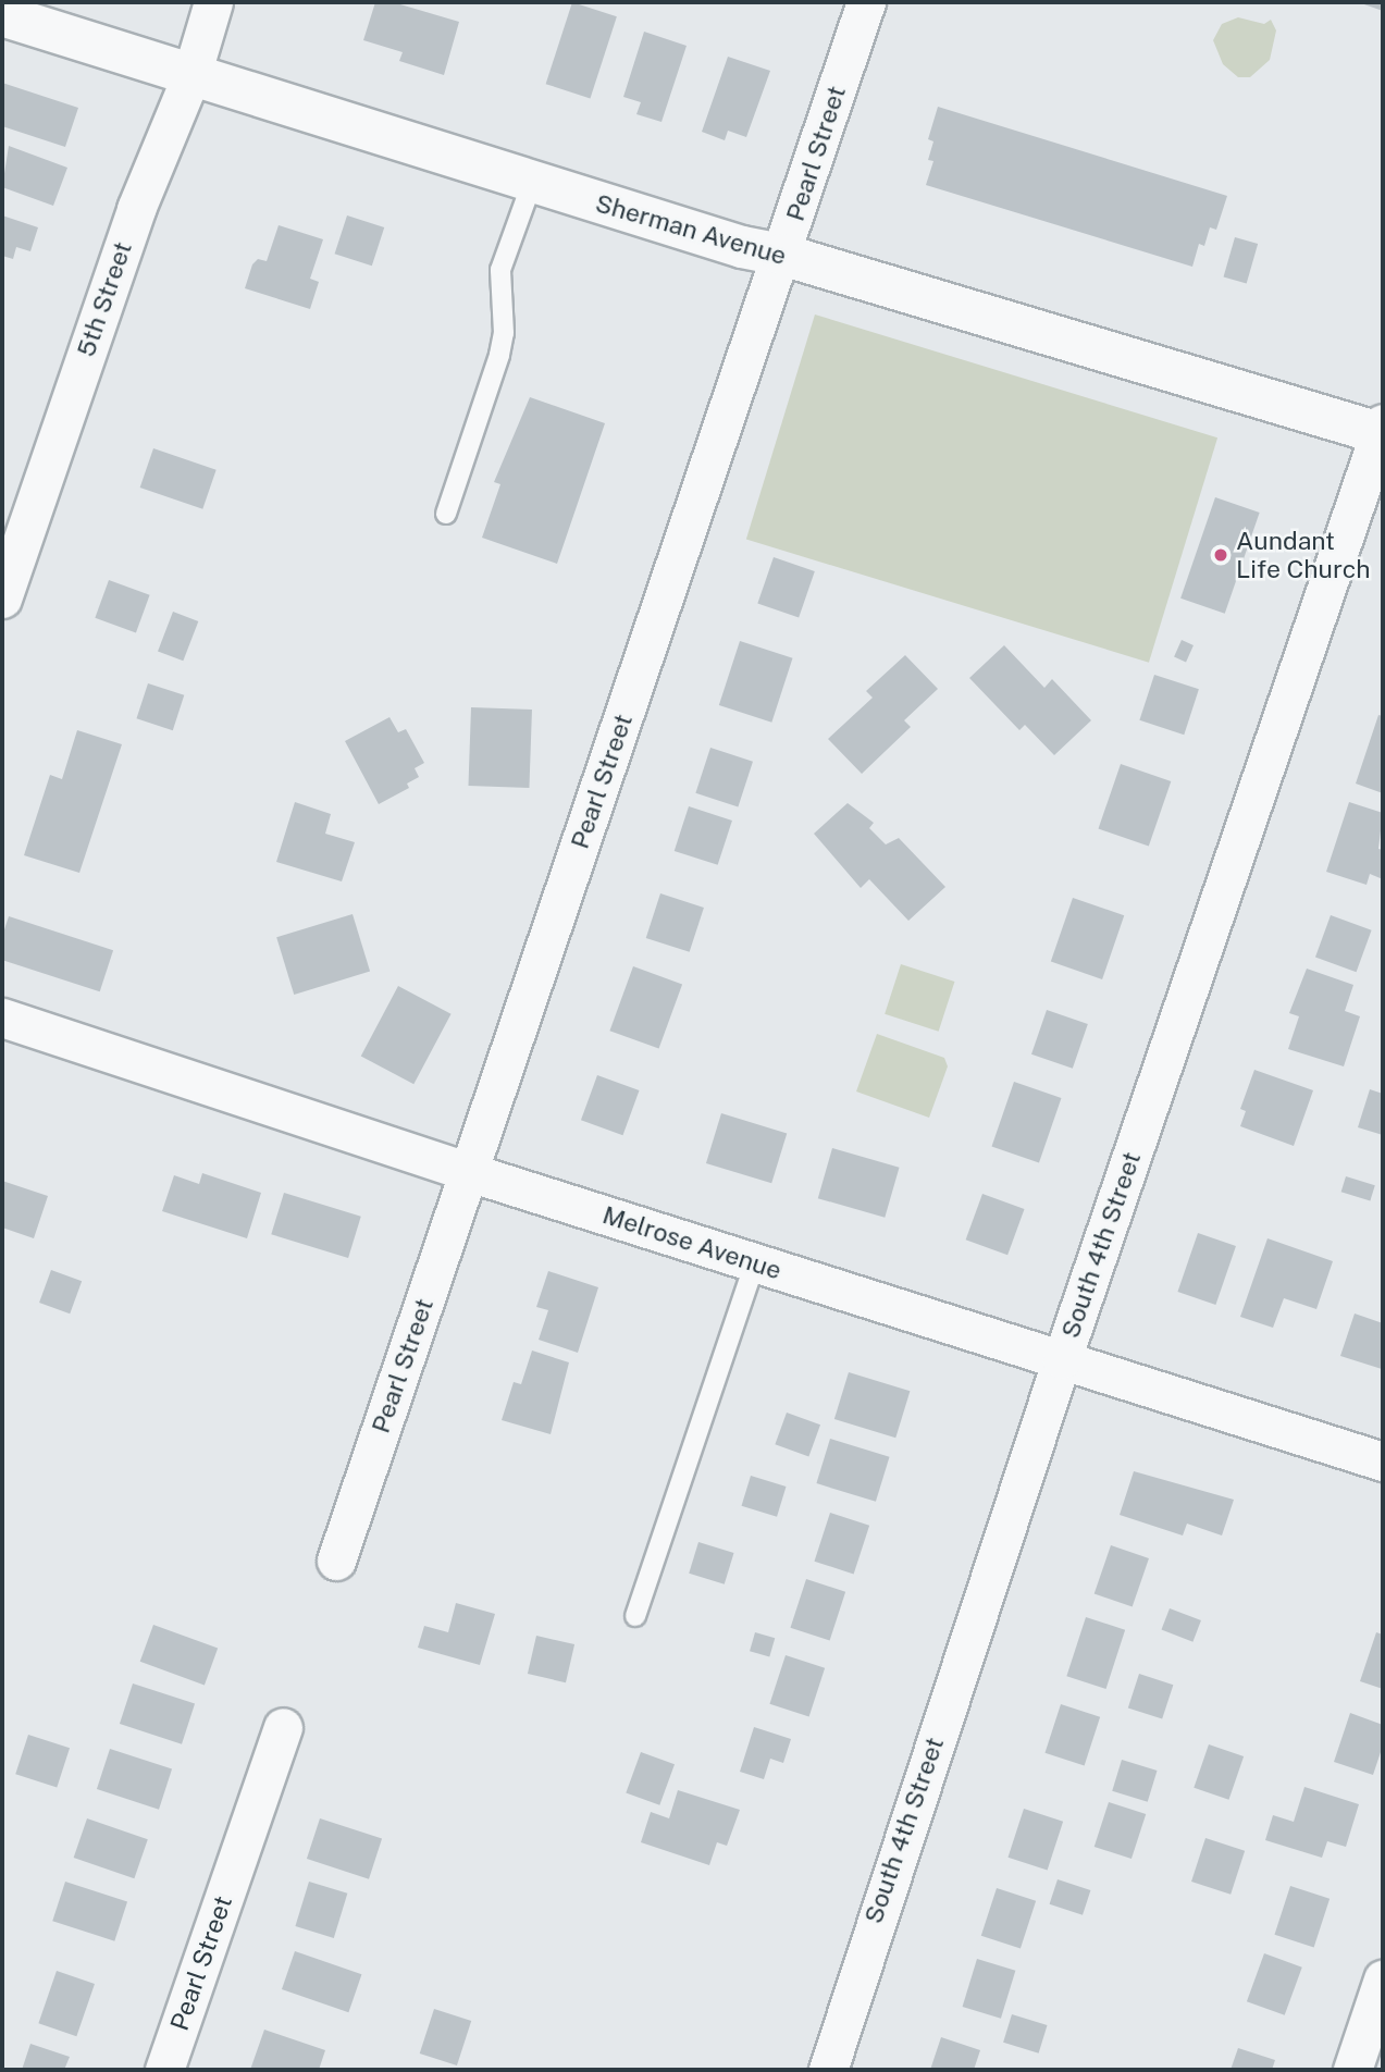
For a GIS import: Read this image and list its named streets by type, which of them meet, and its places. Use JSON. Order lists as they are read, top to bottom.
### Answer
{
  "streets": {
    "street": [
      "Pearl Street",
      "Sherman Avenue",
      "5th Street",
      "Melrose Avenue",
      "South 4th Street"
    ]
  },
  "crossings": [
    ["Pearl Street", "Sherman Avenue"],
    ["Pearl Street", "Melrose Avenue"],
    ["Sherman Avenue", "5th Street"],
    ["Sherman Avenue", "South 4th Street"],
    ["Melrose Avenue", "South 4th Street"]
  ],
  "places": ["Aundant Life Church"]
}
